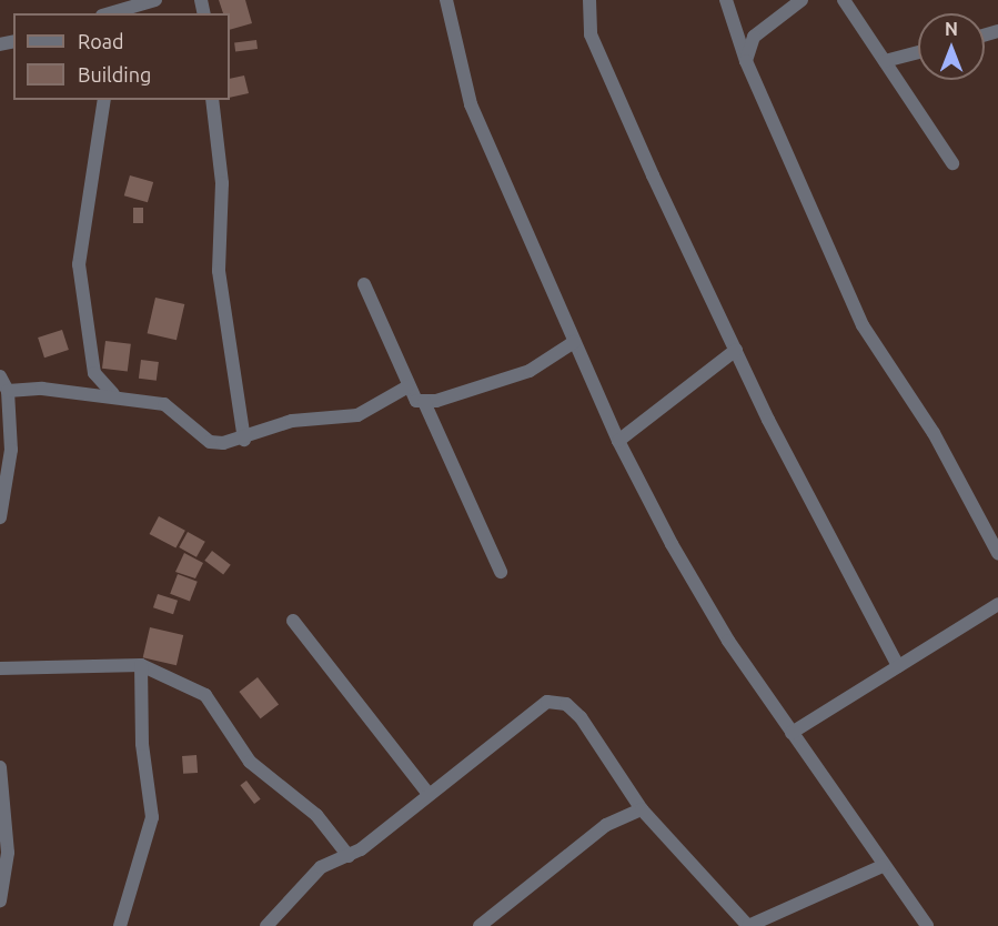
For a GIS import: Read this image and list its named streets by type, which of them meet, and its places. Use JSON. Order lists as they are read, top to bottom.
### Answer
{
  "legend": ["Road", "Building"],
  "north": "top"
}
